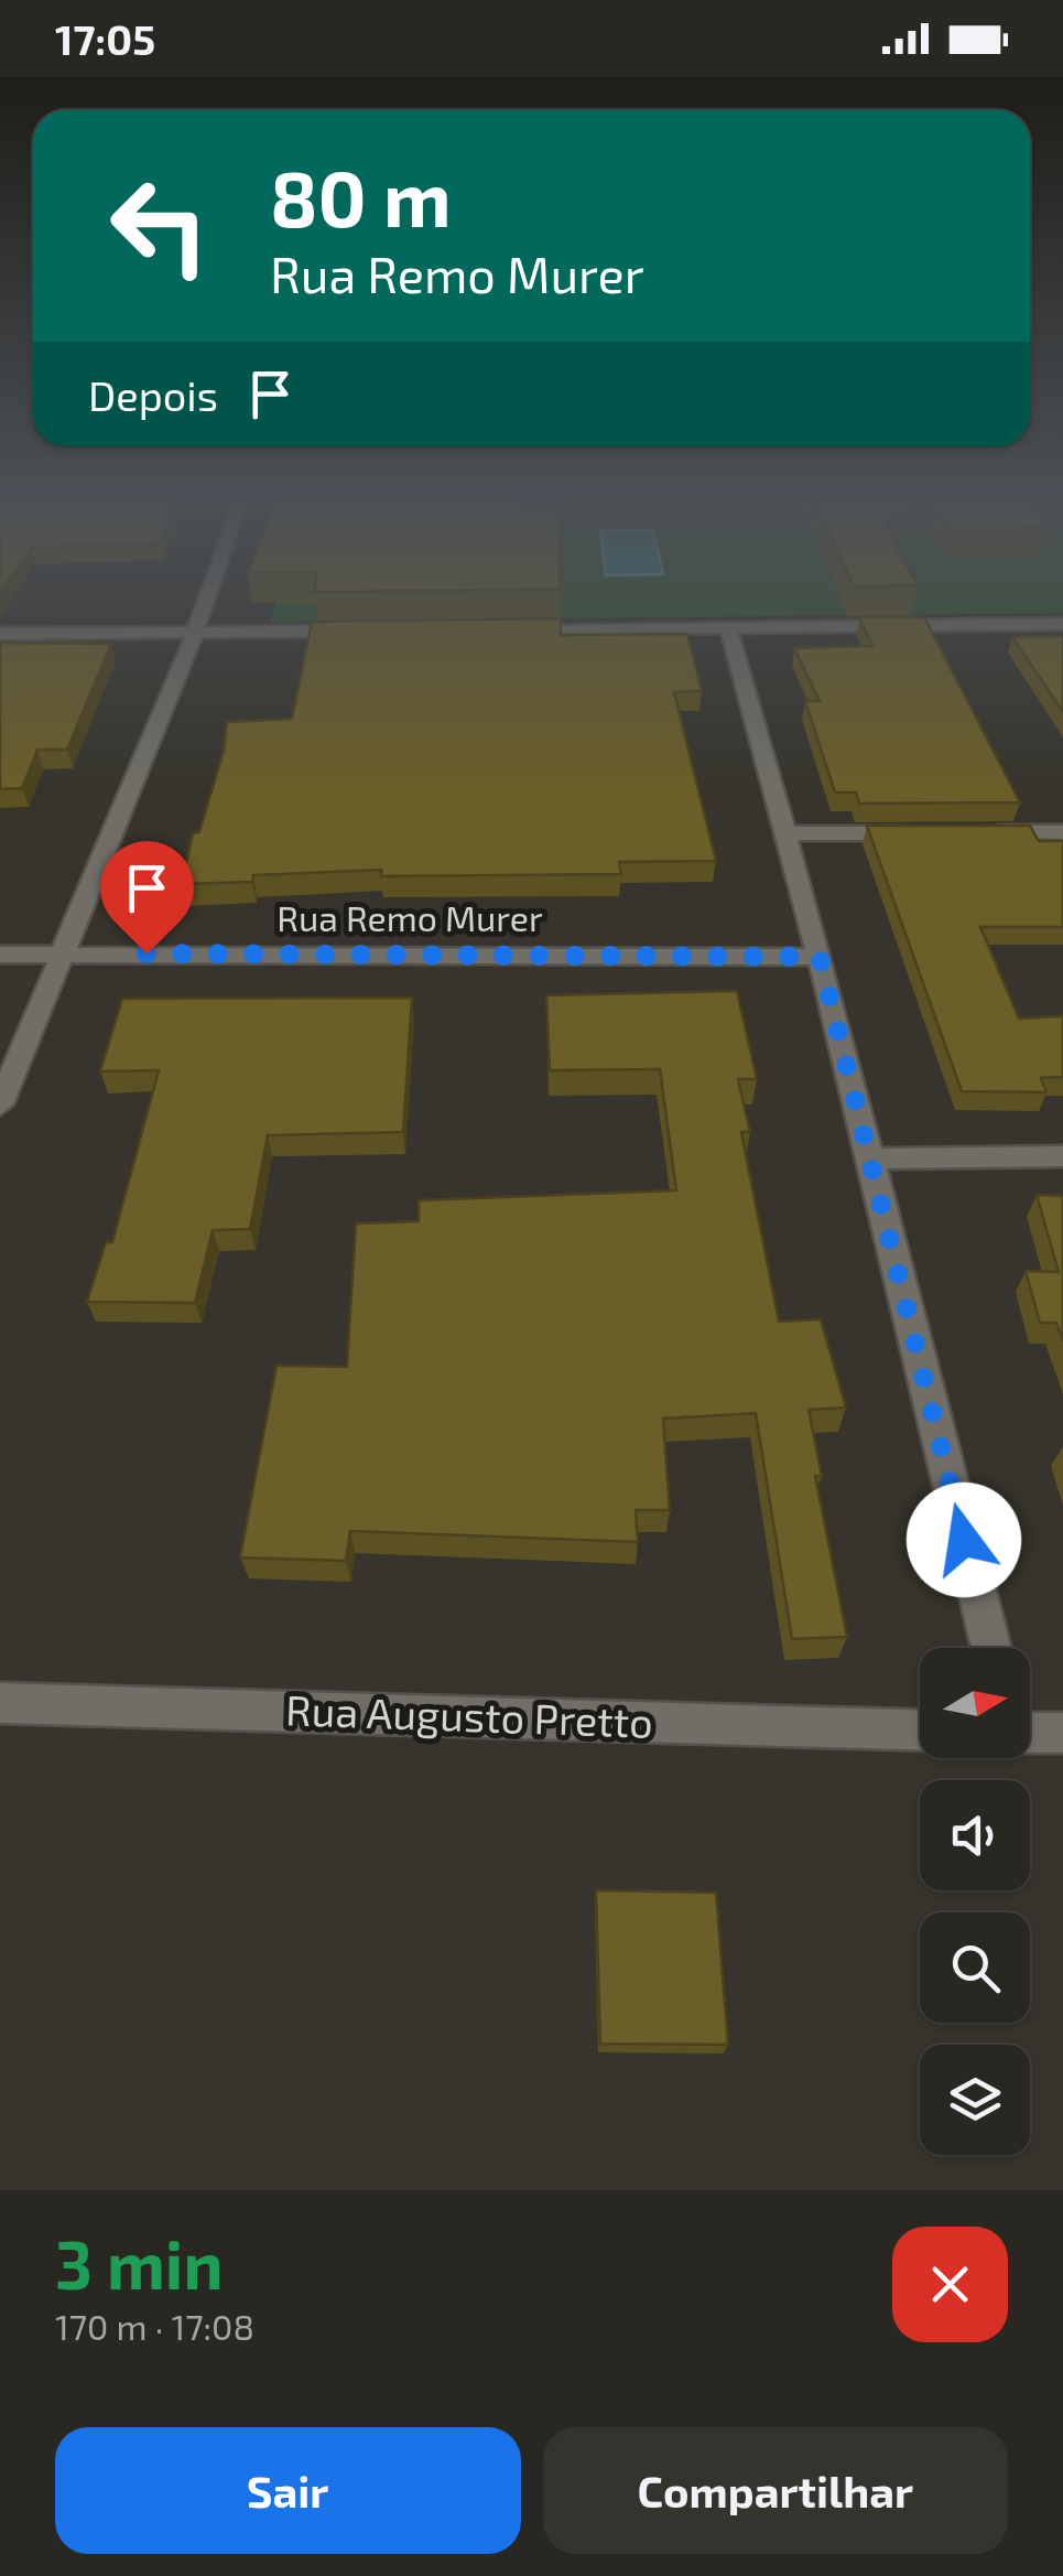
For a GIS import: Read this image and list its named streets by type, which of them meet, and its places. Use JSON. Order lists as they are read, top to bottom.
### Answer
{
  "streets": {
    "street": ["Rua Remo Murer", "Rua Augusto Pretto"]
  },
  "north": "right",
  "page": {
    "status": "17:05",
    "turn": ["80 m", "Rua Remo Murer"],
    "then": "Depois",
    "heading": ["3 min", "170 m · 17:08"],
    "buttons": ["Sair", "Compartilhar"]
  }
}
